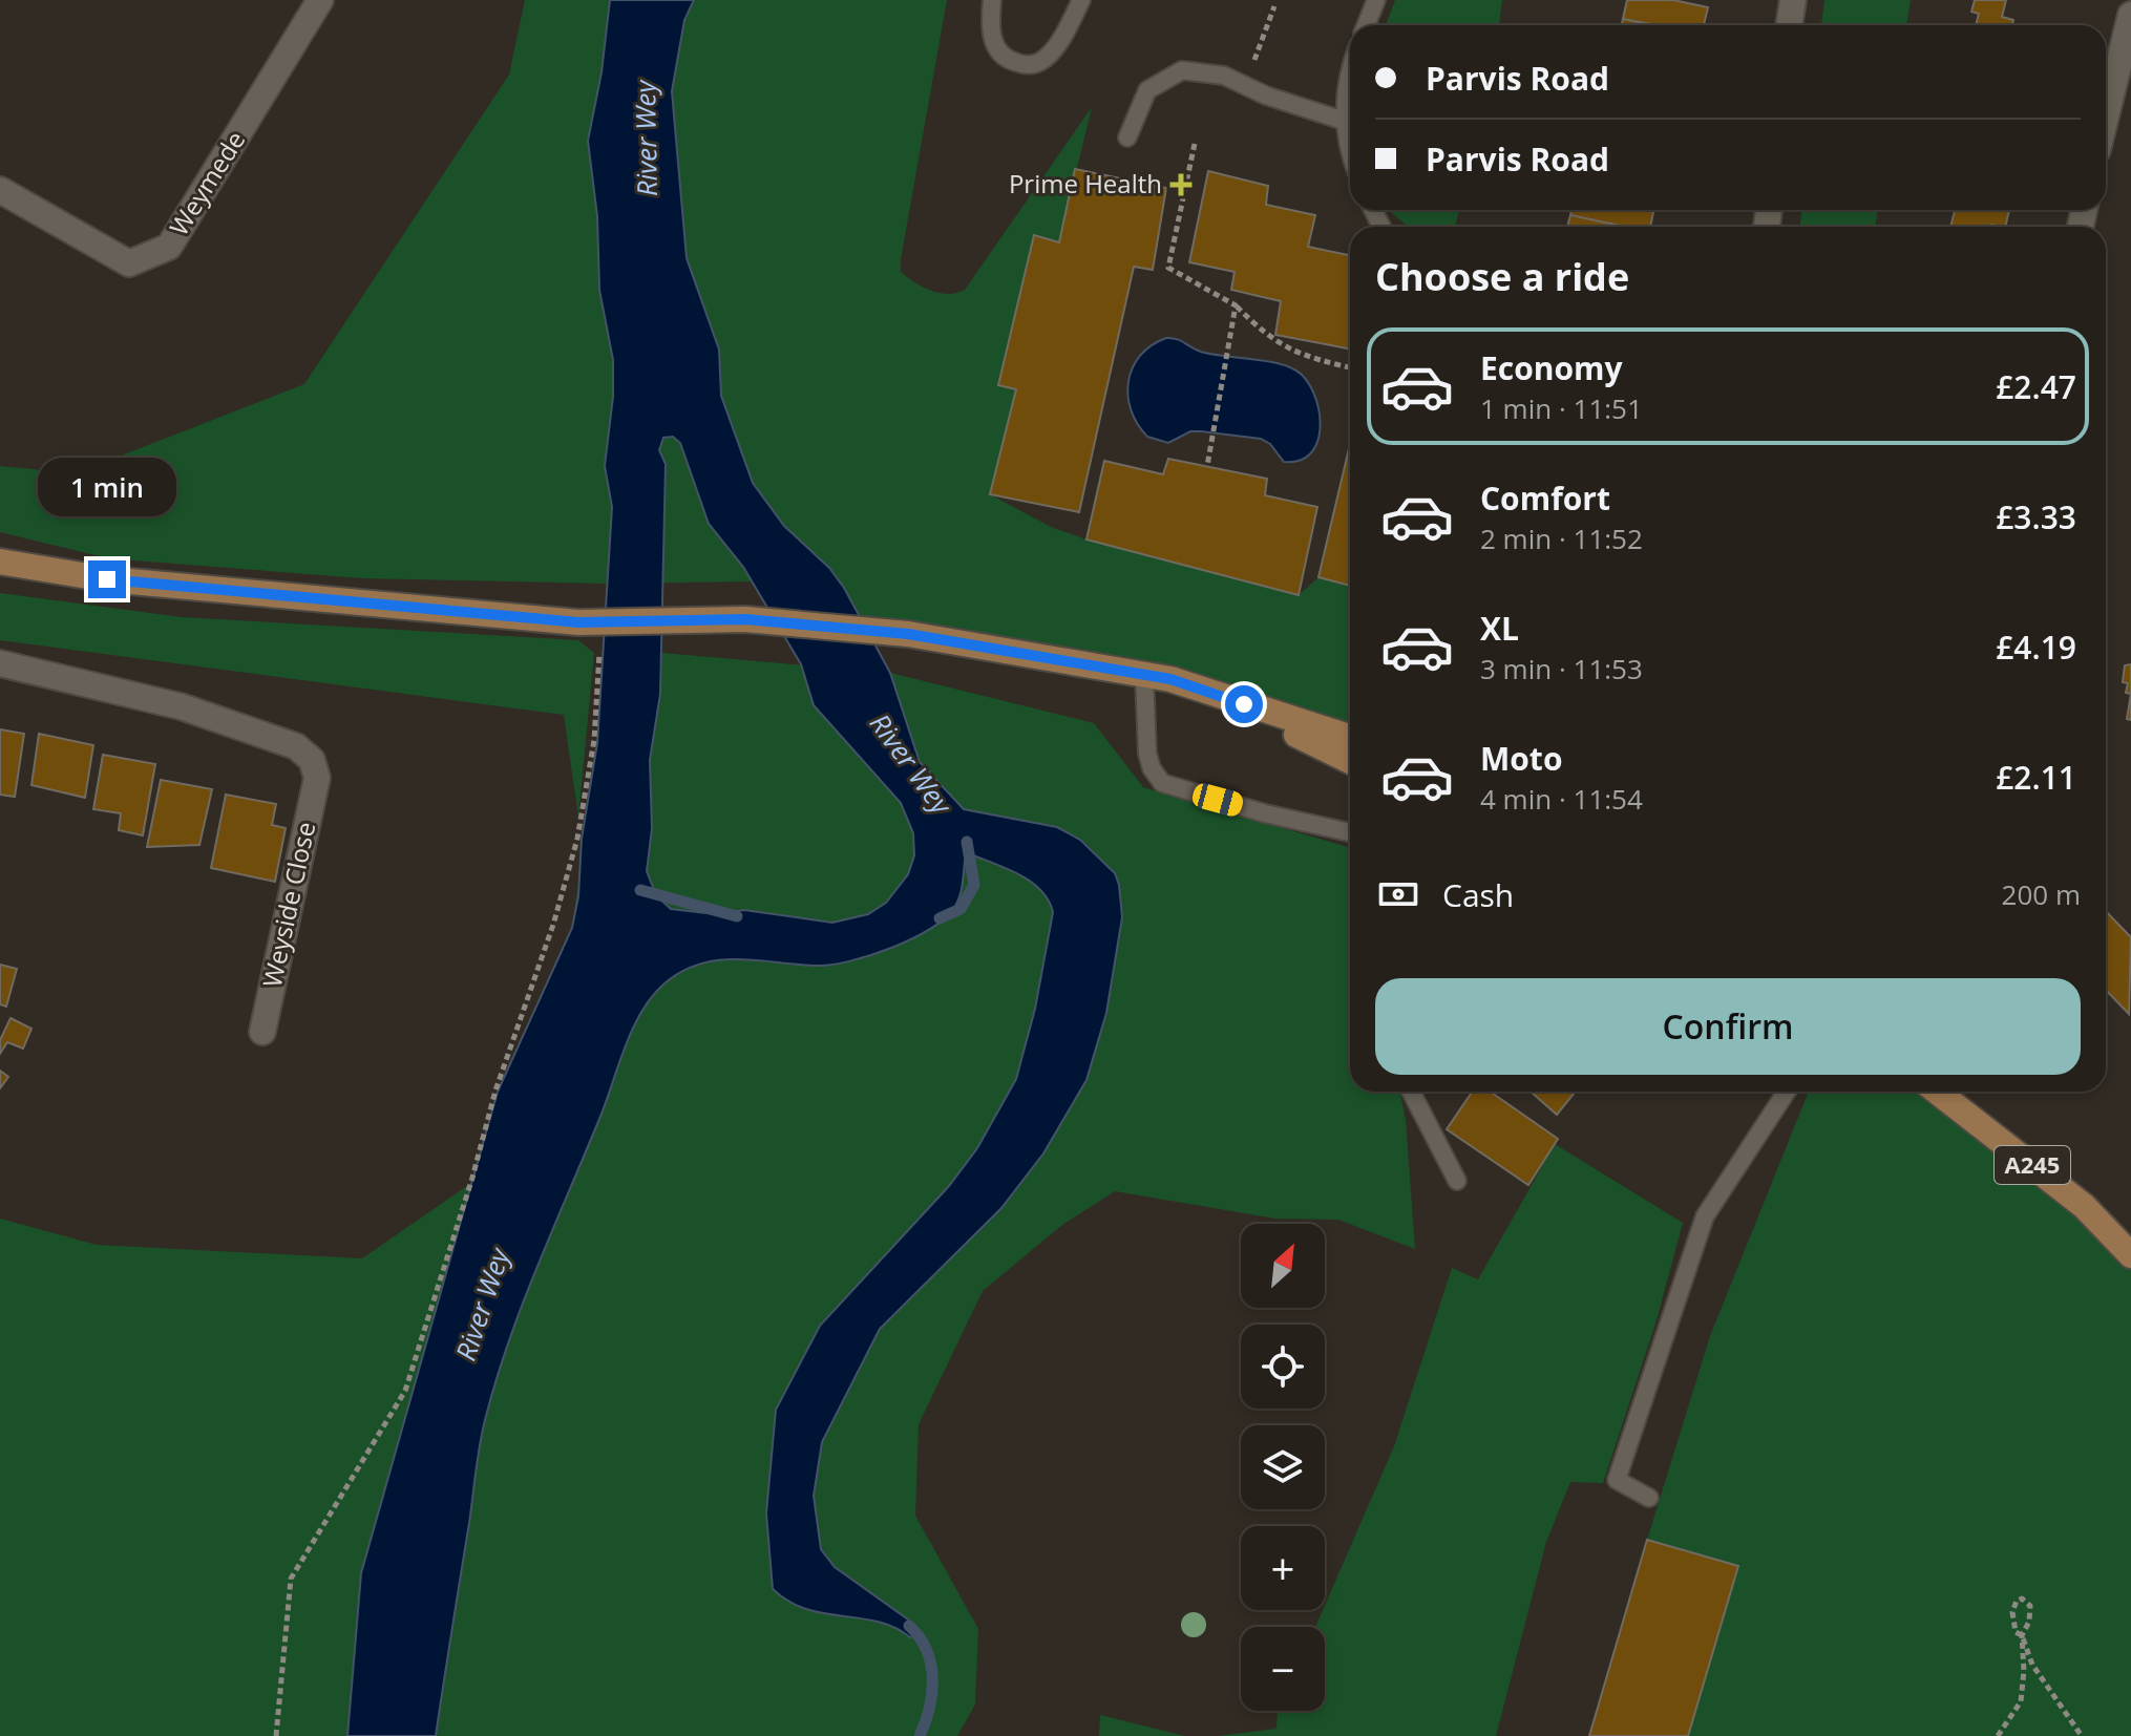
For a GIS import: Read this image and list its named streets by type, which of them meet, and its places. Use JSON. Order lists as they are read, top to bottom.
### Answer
{
  "streets": {
    "main road": ["A245"],
    "street": ["Weymede", "Weyside Close"]
  },
  "water": ["River Wey"],
  "places": {
    "health": ["Prime Health"]
  },
  "north": "top right",
  "page": {
    "banner": ["Parvis Road", "Parvis Road"],
    "heading": "Choose a ride",
    "list": [
      {
        "name": "Economy",
        "note": "1 min · 11:51",
        "value": "£2.47"
      },
      {
        "name": "Comfort",
        "note": "2 min · 11:52",
        "value": "£3.33"
      },
      {
        "name": "XL",
        "note": "3 min · 11:53",
        "value": "£4.19"
      },
      {
        "name": "Moto",
        "note": "4 min · 11:54",
        "value": "£2.11"
      }
    ],
    "bubble": "1 min",
    "pay": ["Cash", "200 m"],
    "buttons": "Confirm",
    "map_buttons": ["+", "−"]
  }
}
